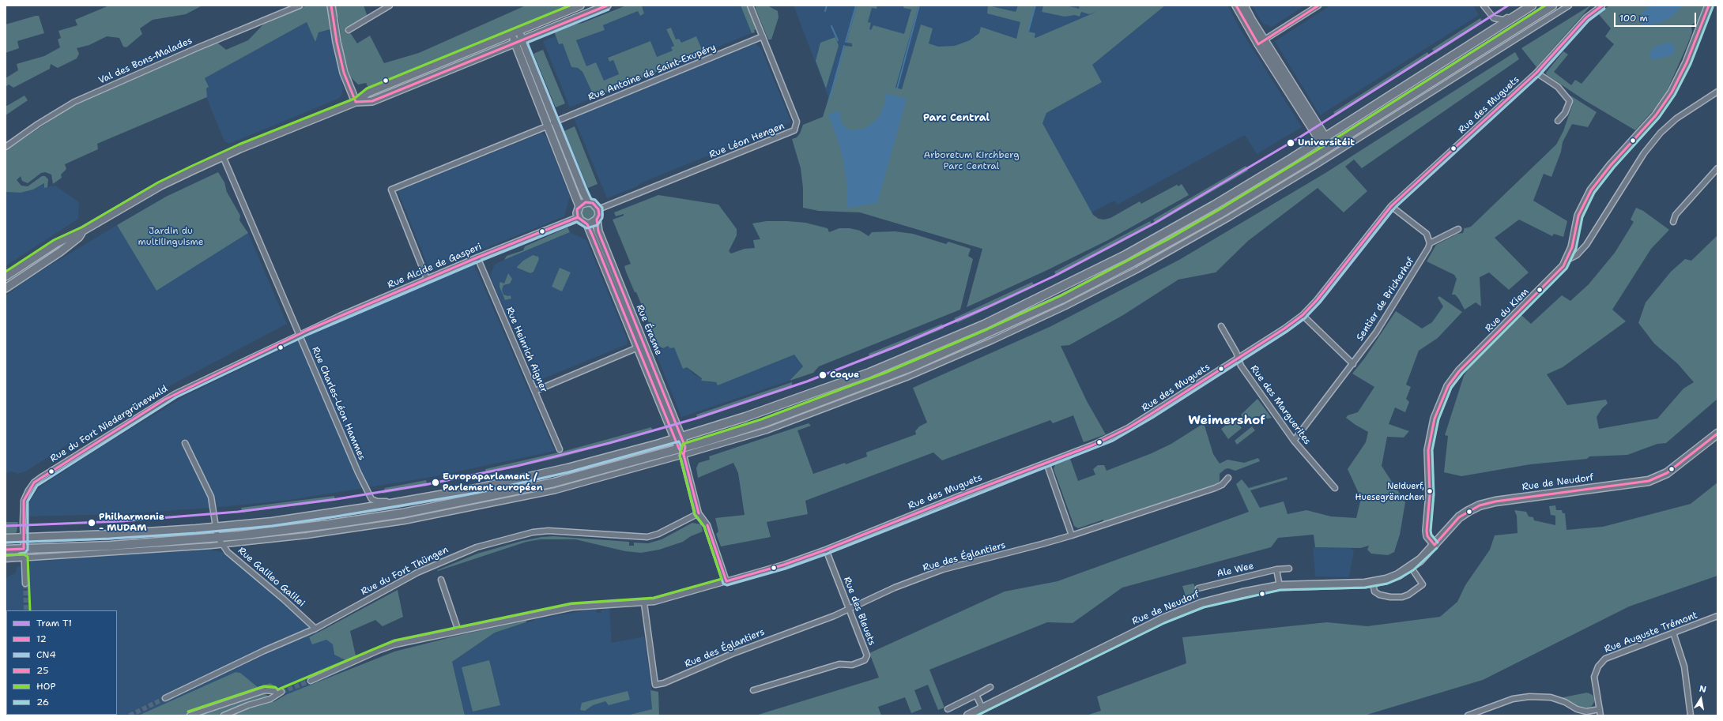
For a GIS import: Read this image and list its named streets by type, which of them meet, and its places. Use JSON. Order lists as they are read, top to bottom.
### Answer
{
  "streets": {
    "main road": ["Rue du Kiem", "Rue Érasme", "Rue de Neudorf"],
    "street": [
      "Val des Bons-Malades",
      "Rue Antoine de Saint-Exupéry",
      "Rue des Muguets",
      "Rue Léon Hengen",
      "Rue Alcide de Gasperi",
      "Sentier de Bricherhof",
      "Rue Heinrich Aigner",
      "Rue Charles-Léon Hammes",
      "Rue des Marguerites",
      "Rue du Fort Niedergrünewald",
      "Rue des Églantiers",
      "Ale Wee",
      "Rue du Fort Thüngen",
      "Rue Galileo Galilei",
      "Rue des Bleuets",
      "Rue Auguste Trémont"
    ]
  },
  "crossings": [
    ["Rue Antoine de Saint-Exupéry", "Rue Léon Hengen"],
    ["Rue Antoine de Saint-Exupéry", "Rue Alcide de Gasperi"],
    ["Rue des Muguets", "Rue des Marguerites"],
    ["Rue des Muguets", "Rue des Églantiers"],
    ["Rue des Muguets", "Rue des Bleuets"],
    ["Rue Léon Hengen", "Rue Alcide de Gasperi"],
    ["Rue Léon Hengen", "Rue Érasme"],
    ["Rue Alcide de Gasperi", "Rue Érasme"],
    ["Rue Alcide de Gasperi", "Rue Heinrich Aigner"],
    ["Rue Alcide de Gasperi", "Rue Charles-Léon Hammes"],
    ["Rue Alcide de Gasperi", "Rue du Fort Niedergrünewald"],
    ["Sentier de Bricherhof", "Rue des Marguerites"],
    ["Rue du Kiem", "Rue de Neudorf"],
    ["Rue Charles-Léon Hammes", "Rue du Fort Niedergrünewald"],
    ["Rue des Églantiers", "Rue des Bleuets"],
    ["Rue du Fort Thüngen", "Rue Galileo Galilei"]
  ],
  "districts": ["Parc Central", "Weimershof"],
  "parks": ["Arboretum Kirchberg Parc Central", "Jardin du multilinguisme"],
  "places": [
    "Universitéit",
    "Coque",
    "Europaparlament / Parlement européen",
    "Neiduerf, Huesegrënnchen",
    "Philharmonie - MUDAM"
  ],
  "lines": [
    "tram line T1",
    "transit line 12",
    "transit line 25",
    "transit line HOP",
    "transit line 26",
    "transit line CN4"
  ],
  "legend": [
    "Tram T1",
    "12",
    "CN4",
    "25",
    "HOP",
    "26"
  ],
  "scale_bar": "100 m",
  "north": "top"
}
